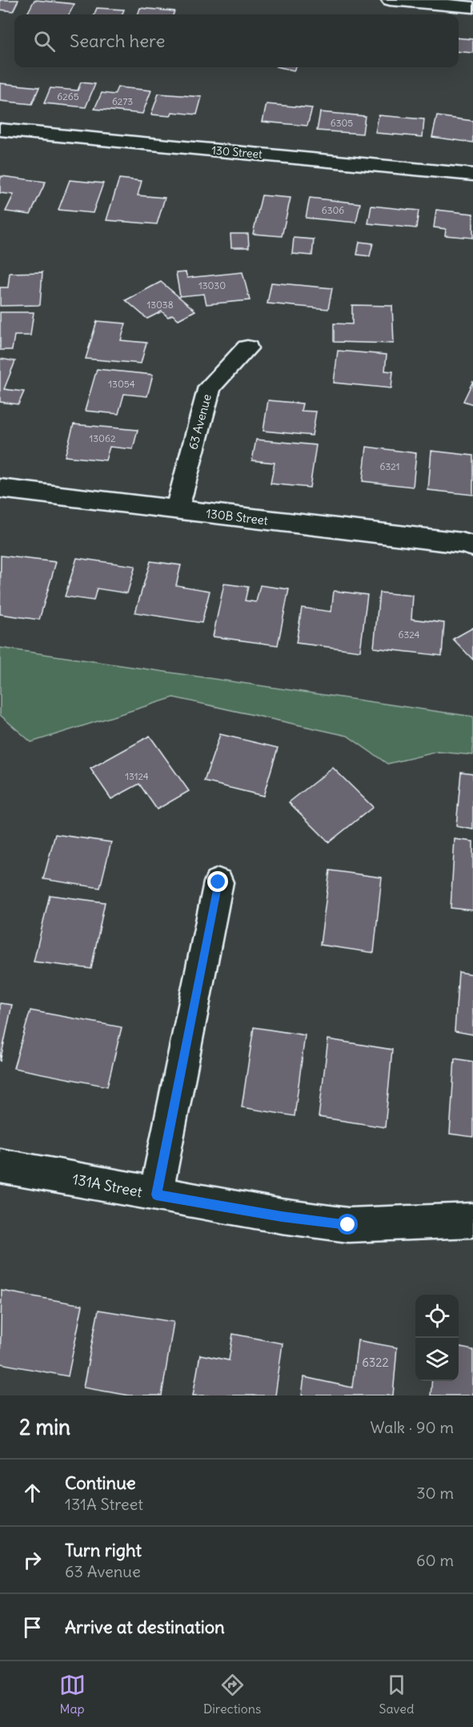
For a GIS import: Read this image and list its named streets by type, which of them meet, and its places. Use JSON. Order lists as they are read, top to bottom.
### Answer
{
  "streets": {
    "street": [
      "130 Street",
      "63 Avenue",
      "130B Street",
      "131A Street"
    ]
  },
  "crossings": [
    ["63 Avenue", "130B Street"]
  ],
  "house_numbers": [
    "6265",
    "6273",
    "6305",
    "6306",
    "13030",
    "13038",
    "13054",
    "13062",
    "6321",
    "6324",
    "13124",
    "6322"
  ],
  "page": {
    "search": "Search here",
    "heading": ["2 min", "Walk · 90 m"],
    "list": [
      ["Continue", "131A Street", "30 m"],
      ["Turn right", "63 Avenue", "60 m"],
      "Arrive at destination"
    ],
    "nav": ["Map", "Directions", "Saved"]
  }
}
